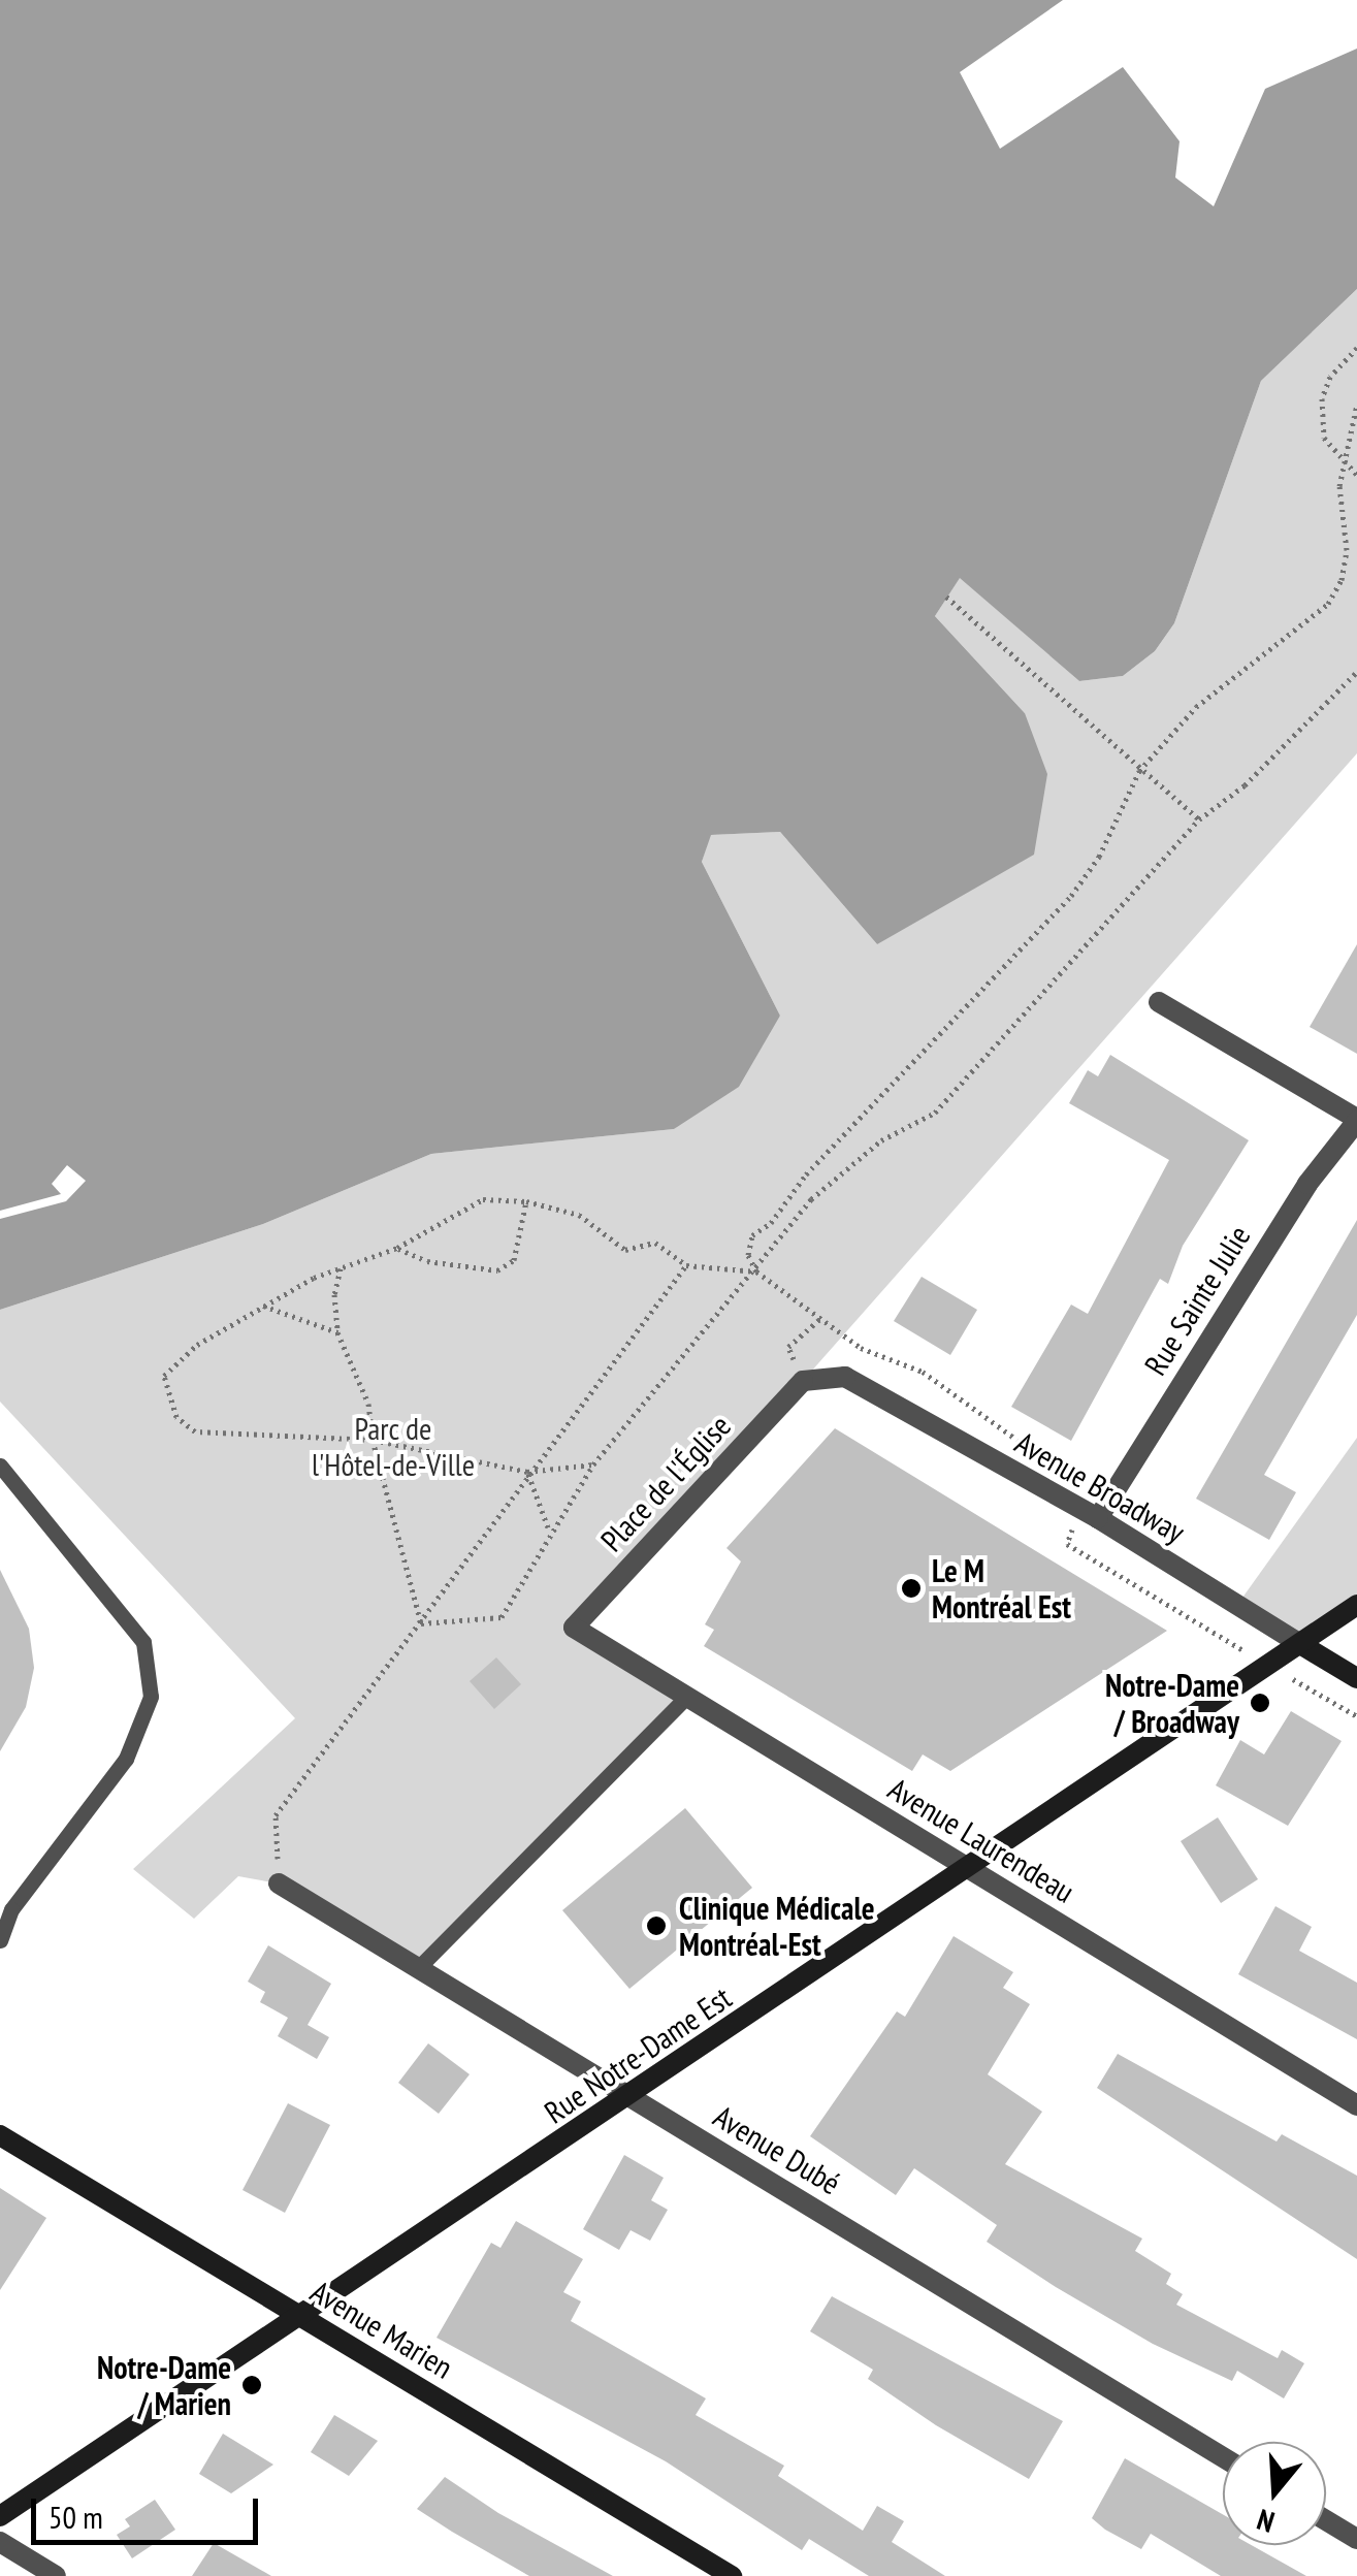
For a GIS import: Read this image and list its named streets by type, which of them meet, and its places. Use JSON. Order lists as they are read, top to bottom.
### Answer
{
  "streets": {
    "main road": ["Avenue Broadway", "Rue Notre-Dame Est", "Avenue Marien"],
    "street": [
      "Rue Sainte Julie",
      "Place de l'Église",
      "Avenue Laurendeau",
      "Avenue Dubé"
    ]
  },
  "crossings": [
    ["Rue Sainte Julie", "Avenue Broadway"],
    ["Place de l'Église", "Avenue Broadway"],
    ["Place de l'Église", "Avenue Laurendeau"],
    ["Avenue Broadway", "Rue Notre-Dame Est"],
    ["Avenue Laurendeau", "Rue Notre-Dame Est"],
    ["Rue Notre-Dame Est", "Avenue Dubé"],
    ["Rue Notre-Dame Est", "Avenue Marien"]
  ],
  "parks": ["Parc de l'Hôtel-de-Ville"],
  "places": [
    "Le M Montréal Est",
    "Notre-Dame / Broadway",
    "Clinique Médicale Montréal-Est",
    "Notre-Dame / Marien"
  ],
  "scale_bar": "50 m",
  "north": "bottom"
}
